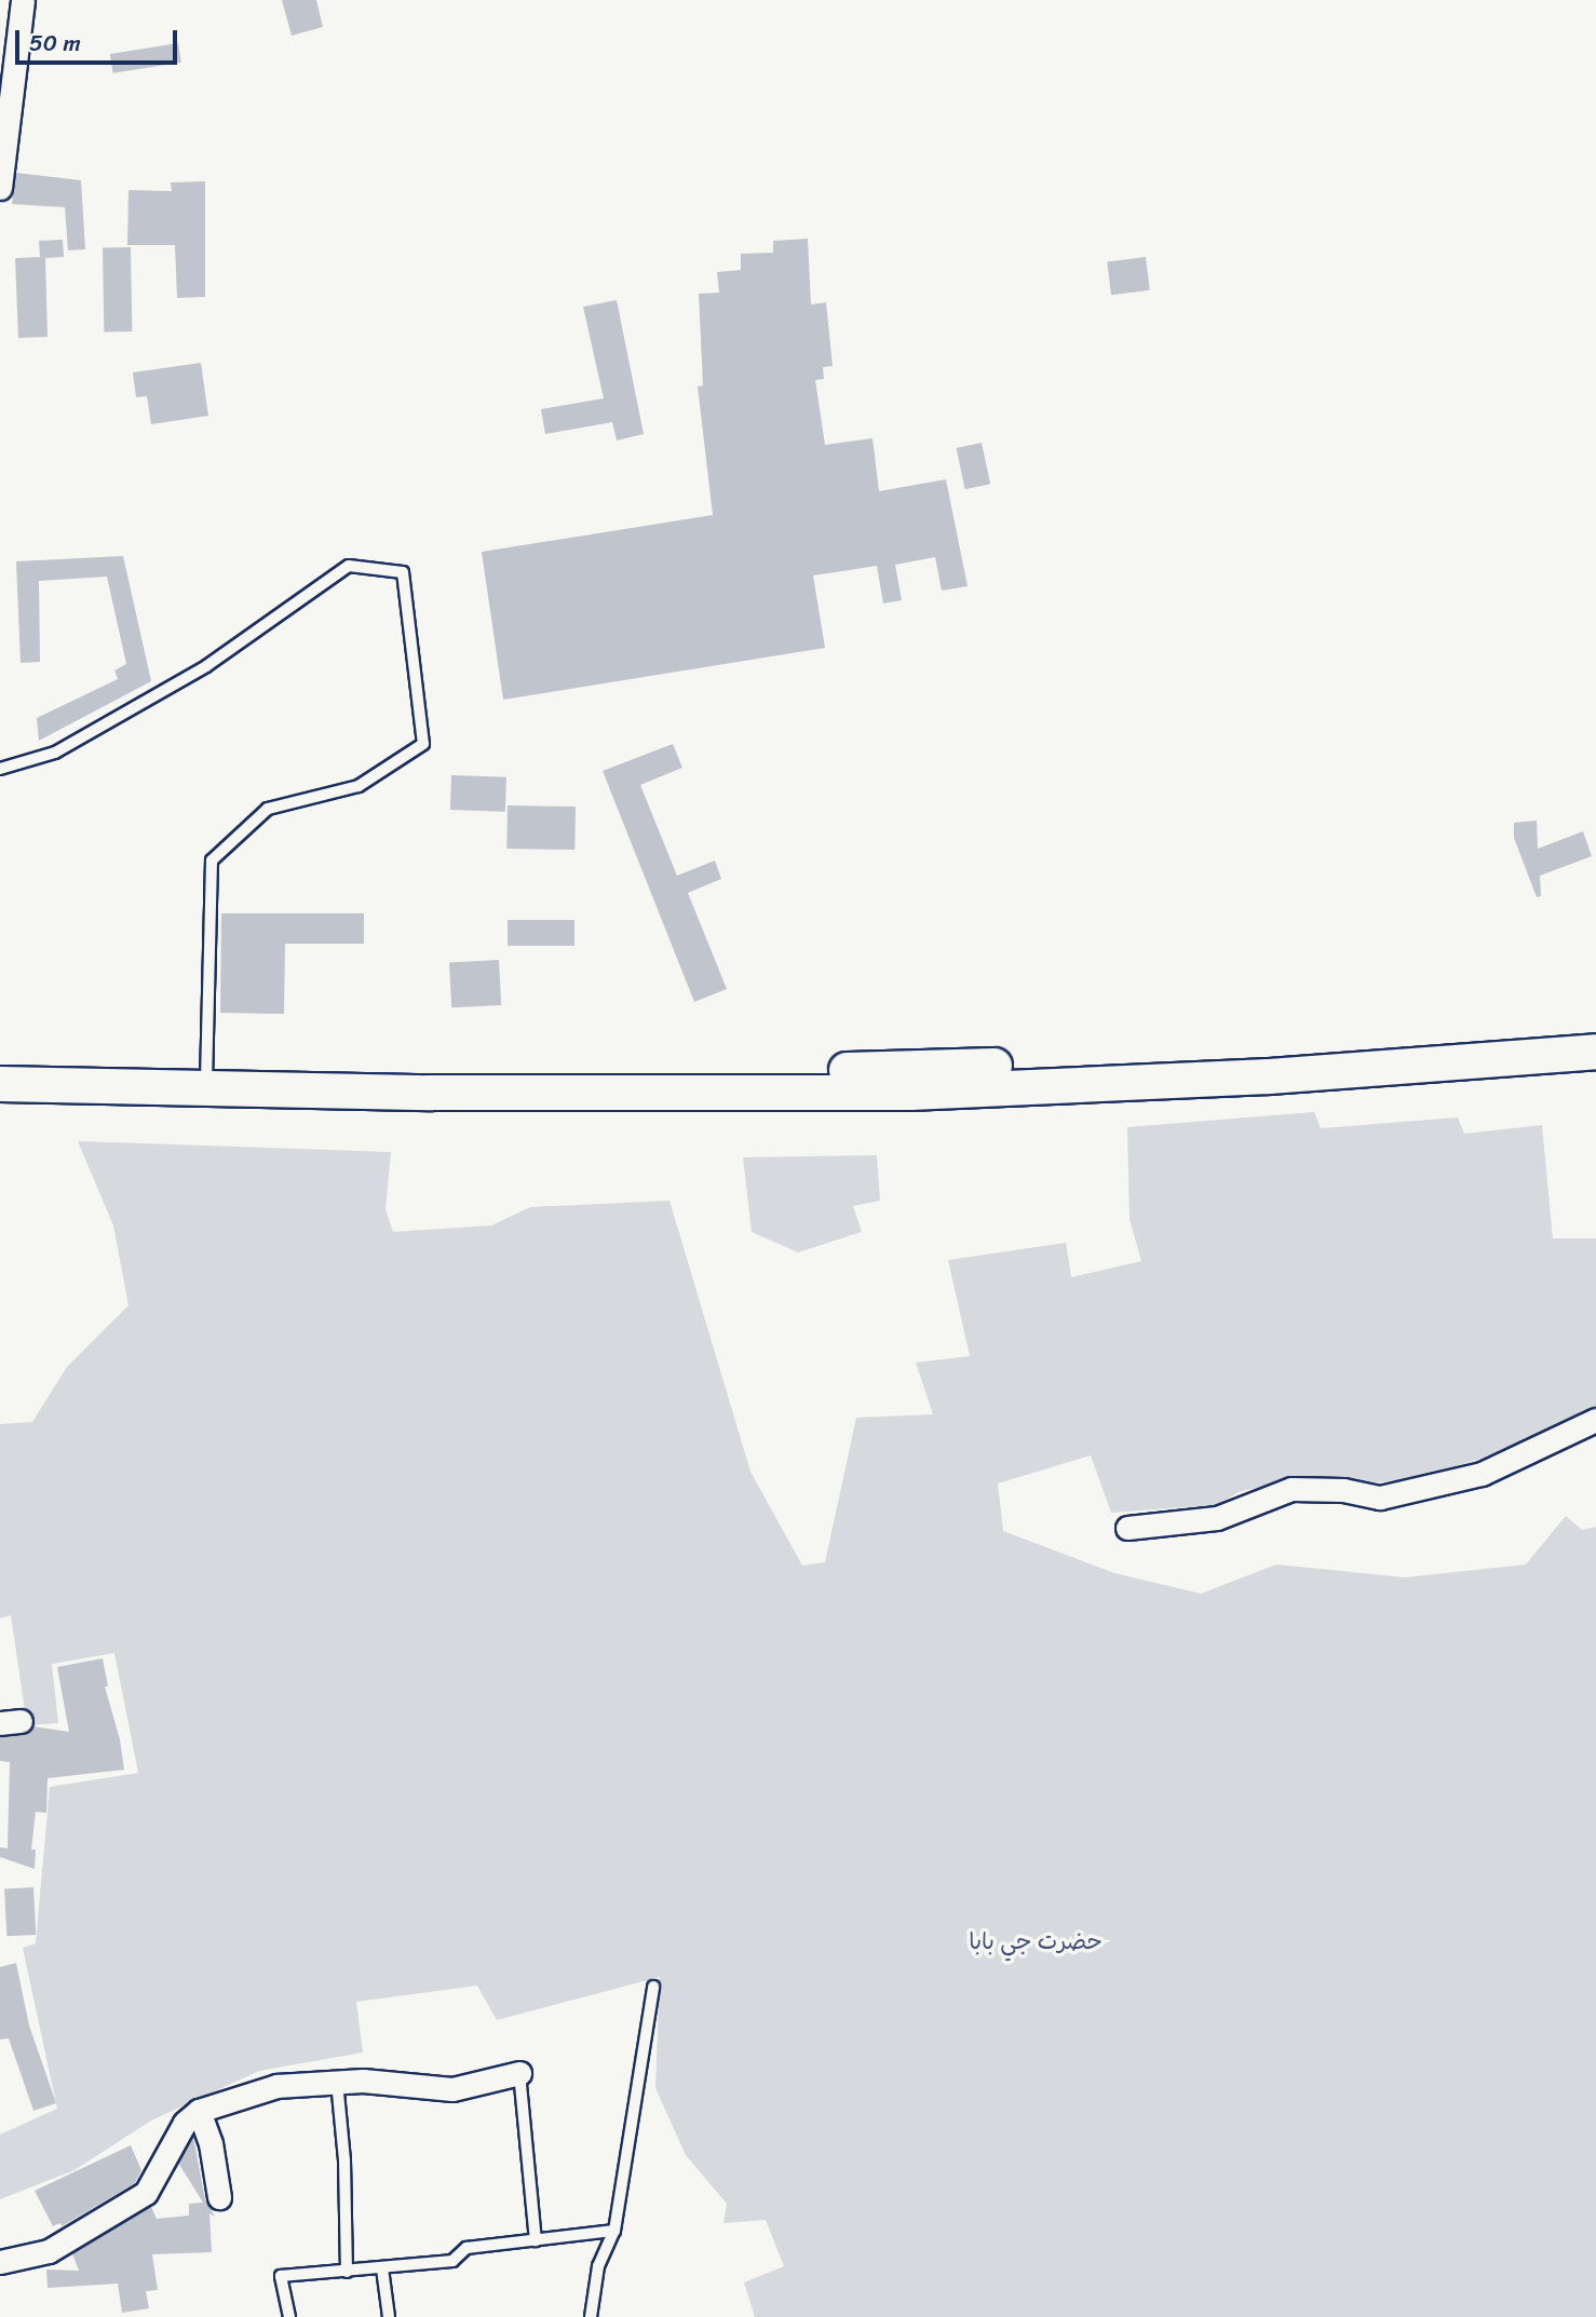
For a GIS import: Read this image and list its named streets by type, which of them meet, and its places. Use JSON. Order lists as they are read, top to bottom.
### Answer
{
  "parks": ["حضرت جي بابا"],
  "scale_bar": "50 m"
}
